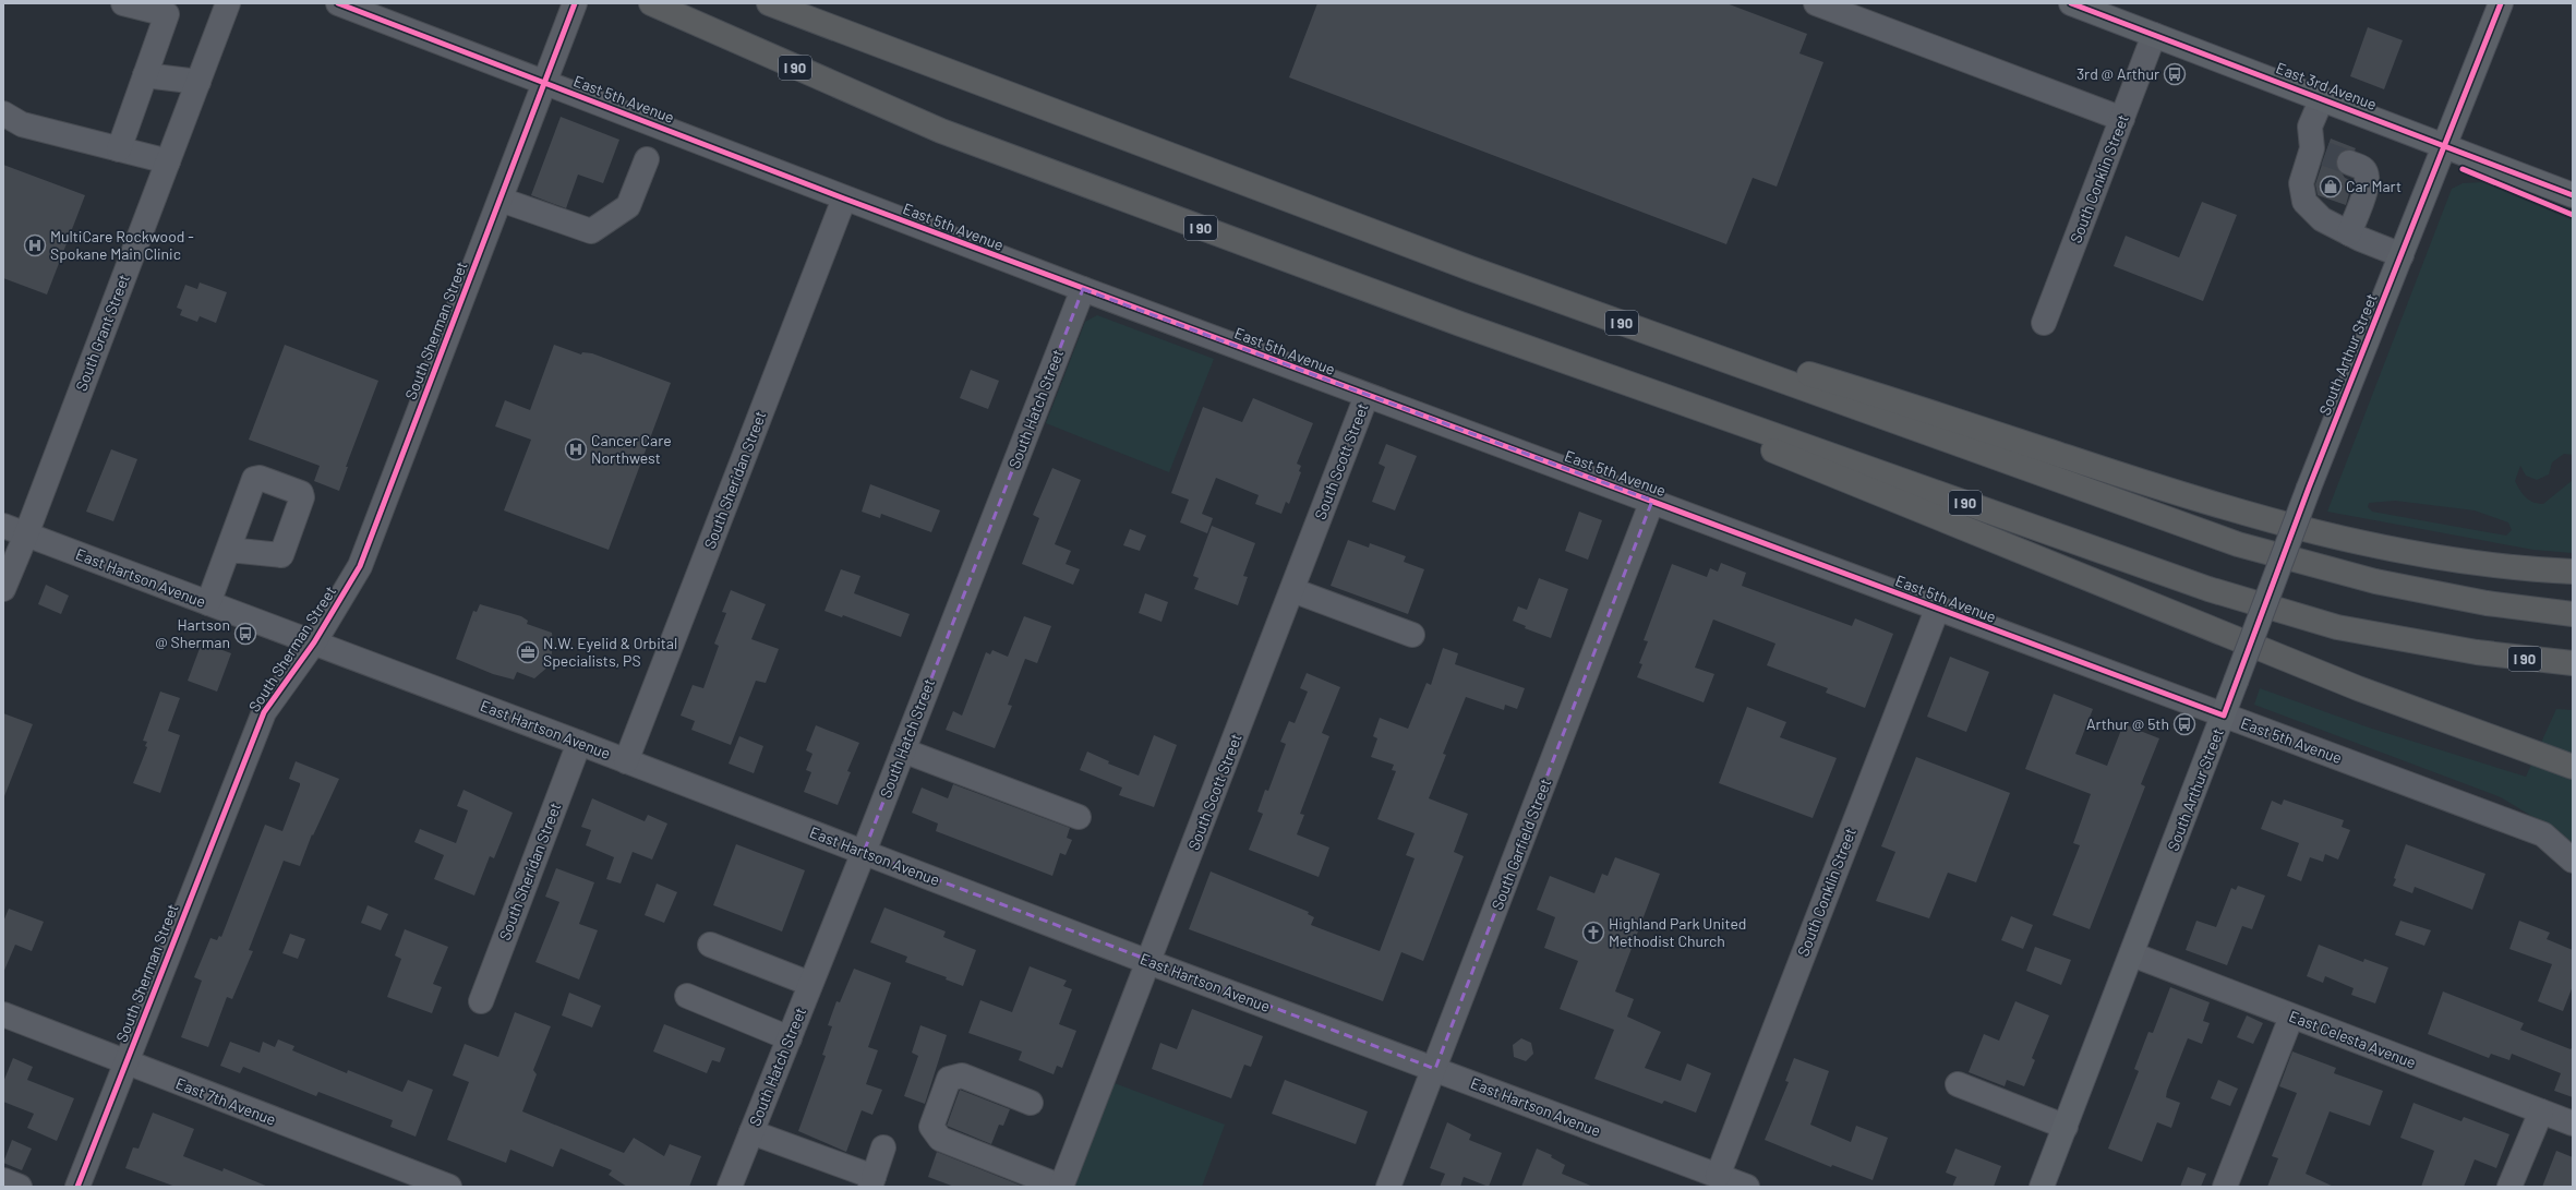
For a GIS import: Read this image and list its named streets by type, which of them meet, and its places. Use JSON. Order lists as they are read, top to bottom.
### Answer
{
  "streets": {
    "highway": ["I 90"],
    "main road": ["East 3rd Avenue", "South Arthur Street"],
    "street": [
      "East 5th Avenue",
      "South Conklin Street",
      "South Sherman Street",
      "South Grant Street",
      "South Hatch Street",
      "South Scott Street",
      "South Sheridan Street",
      "East Hartson Avenue",
      "South Garfield Street",
      "East Celesta Avenue",
      "East 7th Avenue"
    ]
  },
  "crossings": [
    ["East 3rd Avenue", "South Conklin Street"],
    ["East 3rd Avenue", "South Arthur Street"],
    ["East 5th Avenue", "South Conklin Street"],
    ["East 5th Avenue", "South Sherman Street"],
    ["East 5th Avenue", "South Arthur Street"],
    ["East 5th Avenue", "South Hatch Street"],
    ["East 5th Avenue", "South Scott Street"],
    ["East 5th Avenue", "South Sheridan Street"],
    ["East 5th Avenue", "South Garfield Street"],
    ["South Conklin Street", "East Hartson Avenue"],
    ["South Sherman Street", "East Hartson Avenue"],
    ["South Sherman Street", "East 7th Avenue"],
    ["South Grant Street", "East Hartson Avenue"],
    ["South Arthur Street", "East Celesta Avenue"],
    ["South Hatch Street", "East Hartson Avenue"],
    ["South Scott Street", "East Hartson Avenue"],
    ["South Sheridan Street", "East Hartson Avenue"],
    ["East Hartson Avenue", "South Garfield Street"]
  ],
  "places": {
    "bus stop": ["3rd @ Arthur", "Hartson @ Sherman", "Arthur @ 5th"],
    "shop": ["Car Mart"],
    "hospital": ["MultiCare Rockwood - Spokane Main Clinic", "Cancer Care Northwest"],
    "office": ["N.W. Eyelid & Orbital Specialists, PS"],
    "church": ["Highland Park United Methodist Church"]
  }
}
